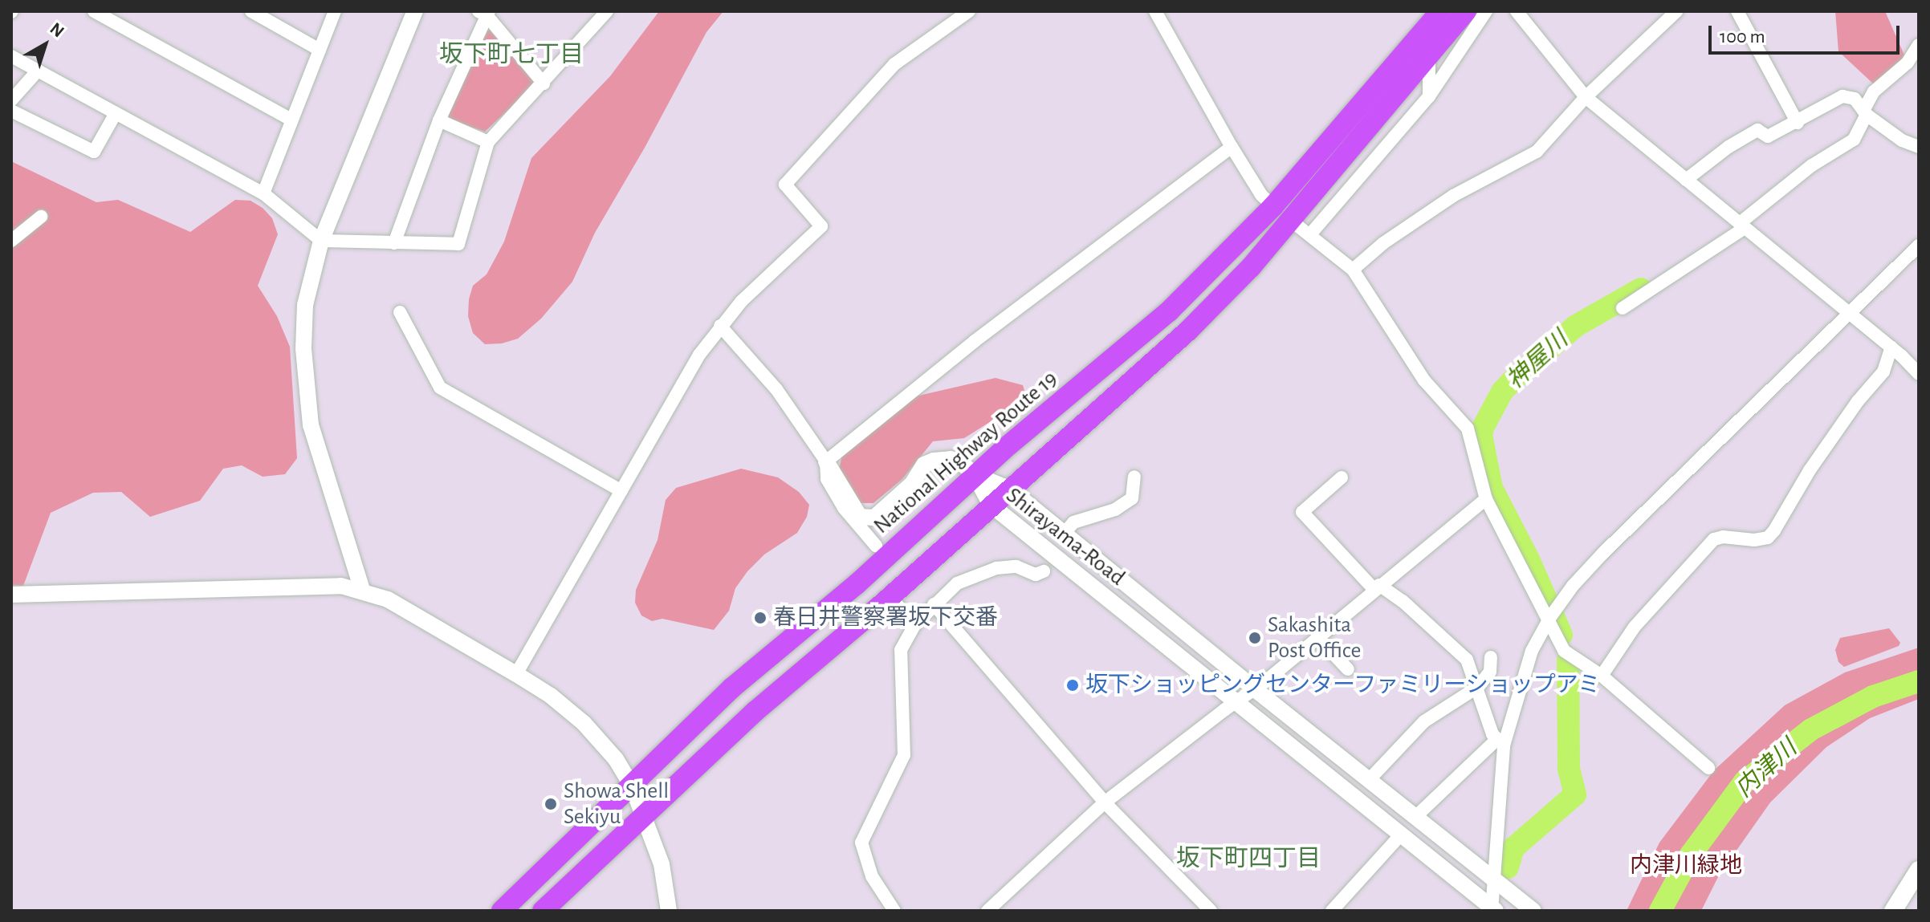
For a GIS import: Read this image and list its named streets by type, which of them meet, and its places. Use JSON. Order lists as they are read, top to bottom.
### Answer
{
  "streets": {
    "highway": ["National Highway Route 19"],
    "street": ["Shirayama-Road"]
  },
  "crossings": [
    ["National Highway Route 19", "Shirayama-Road"]
  ],
  "districts": ["坂下町七丁目", "坂下町四丁目"],
  "water": ["神屋川", "内津川"],
  "parks": ["内津川緑地"],
  "places": [
    "春日井警察署坂下交番",
    "Sakashita Post Office",
    "坂下ショッピングセンターファミリーショップアミ",
    "Showa Shell Sekiyu"
  ],
  "scale_bar": "100 m",
  "north": "top right"
}
